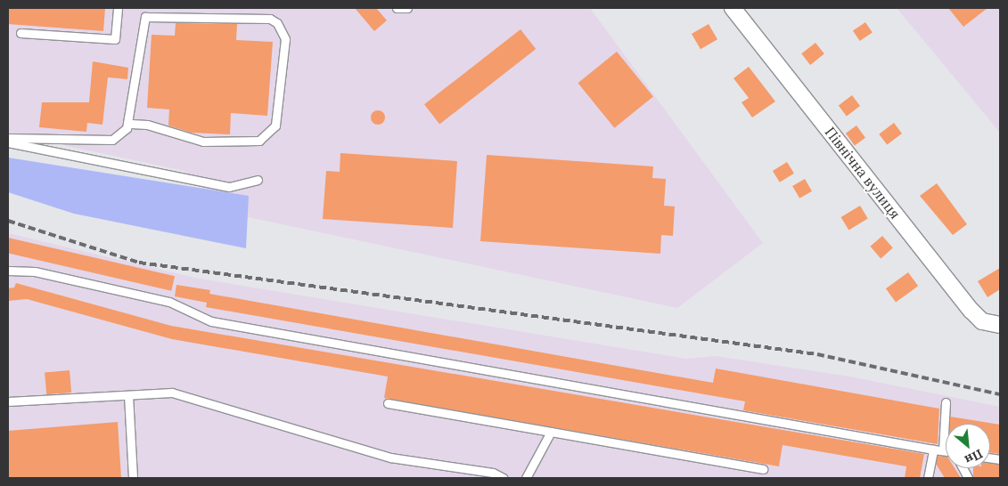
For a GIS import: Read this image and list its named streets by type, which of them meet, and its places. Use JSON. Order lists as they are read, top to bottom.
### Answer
{
  "streets": {
    "street": ["Північна вулиця"]
  },
  "north": "bottom right"
}
